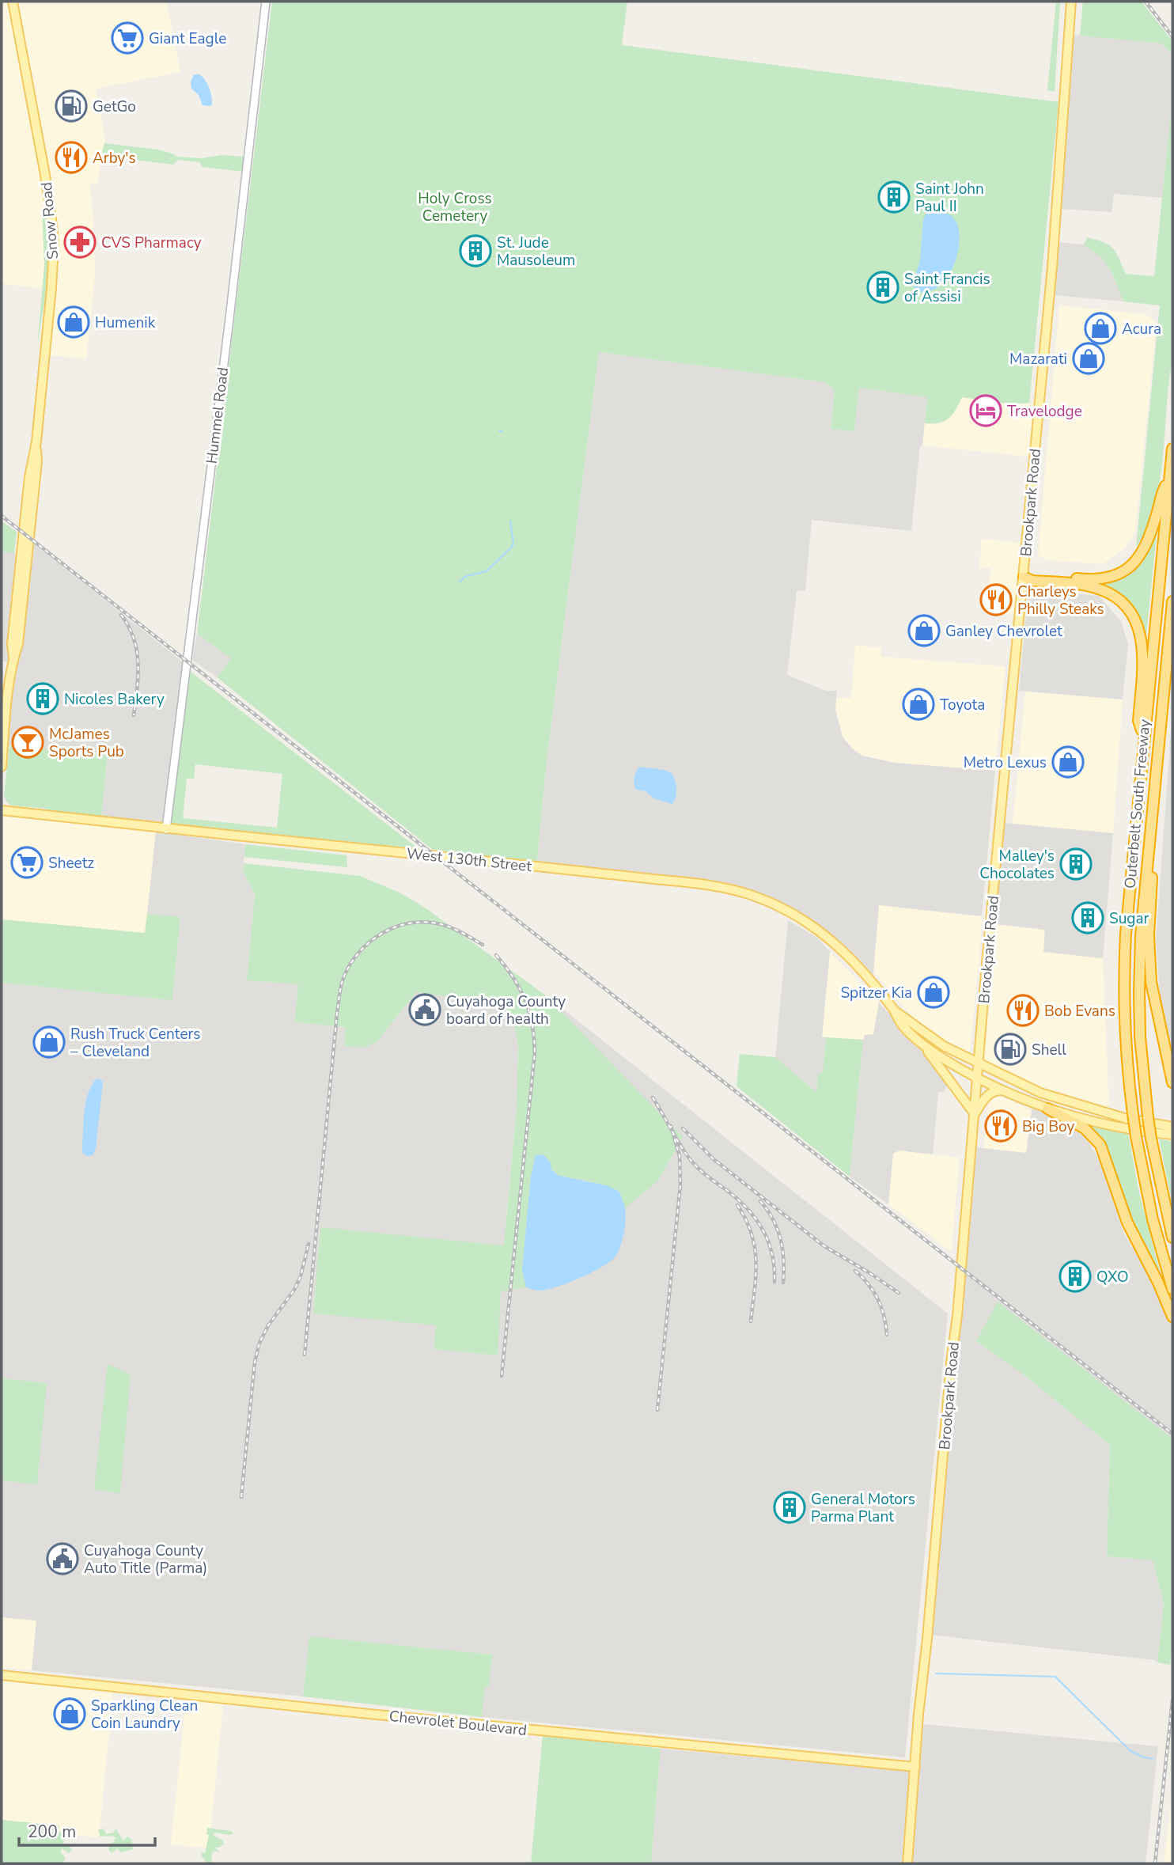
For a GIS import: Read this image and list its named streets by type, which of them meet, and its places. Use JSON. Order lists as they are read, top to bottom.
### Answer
{
  "streets": {
    "highway": ["Outerbelt South Freeway"],
    "main road": [
      "Snow Road",
      "Brookpark Road",
      "West 130th Street",
      "Chevrolet Boulevard"
    ],
    "street": ["Hummel Road"]
  },
  "crossings": [
    ["Hummel Road", "West 130th Street"],
    ["Brookpark Road", "West 130th Street"],
    ["Brookpark Road", "Chevrolet Boulevard"]
  ],
  "parks": ["Holy Cross Cemetery"],
  "places": {
    "supermarket": ["Giant Eagle", "Sheetz"],
    "fuel station": ["GetGo", "Shell"],
    "restaurant": [
      "Arby's",
      "Charleys Philly Steaks",
      "Bob Evans",
      "Big Boy"
    ],
    "building": [
      "Saint John Paul II",
      "St. Jude Mausoleum",
      "Saint Francis of Assisi",
      "Nicoles Bakery",
      "Malley's Chocolates",
      "Sugar",
      "QXO",
      "General Motors Parma Plant"
    ],
    "pharmacy": ["CVS Pharmacy"],
    "shop": [
      "Humenik",
      "Acura",
      "Mazarati",
      "Ganley Chevrolet",
      "Toyota",
      "Metro Lexus",
      "Spitzer Kia",
      "Rush Truck Centers – Cleveland",
      "Sparkling Clean Coin Laundry"
    ],
    "hotel": ["Travelodge"],
    "bar": ["McJames Sports Pub"],
    "public building": ["Cuyahoga County board of health", "Cuyahoga County Auto Title (Parma)"]
  },
  "scale_bar": "200 m"
}
